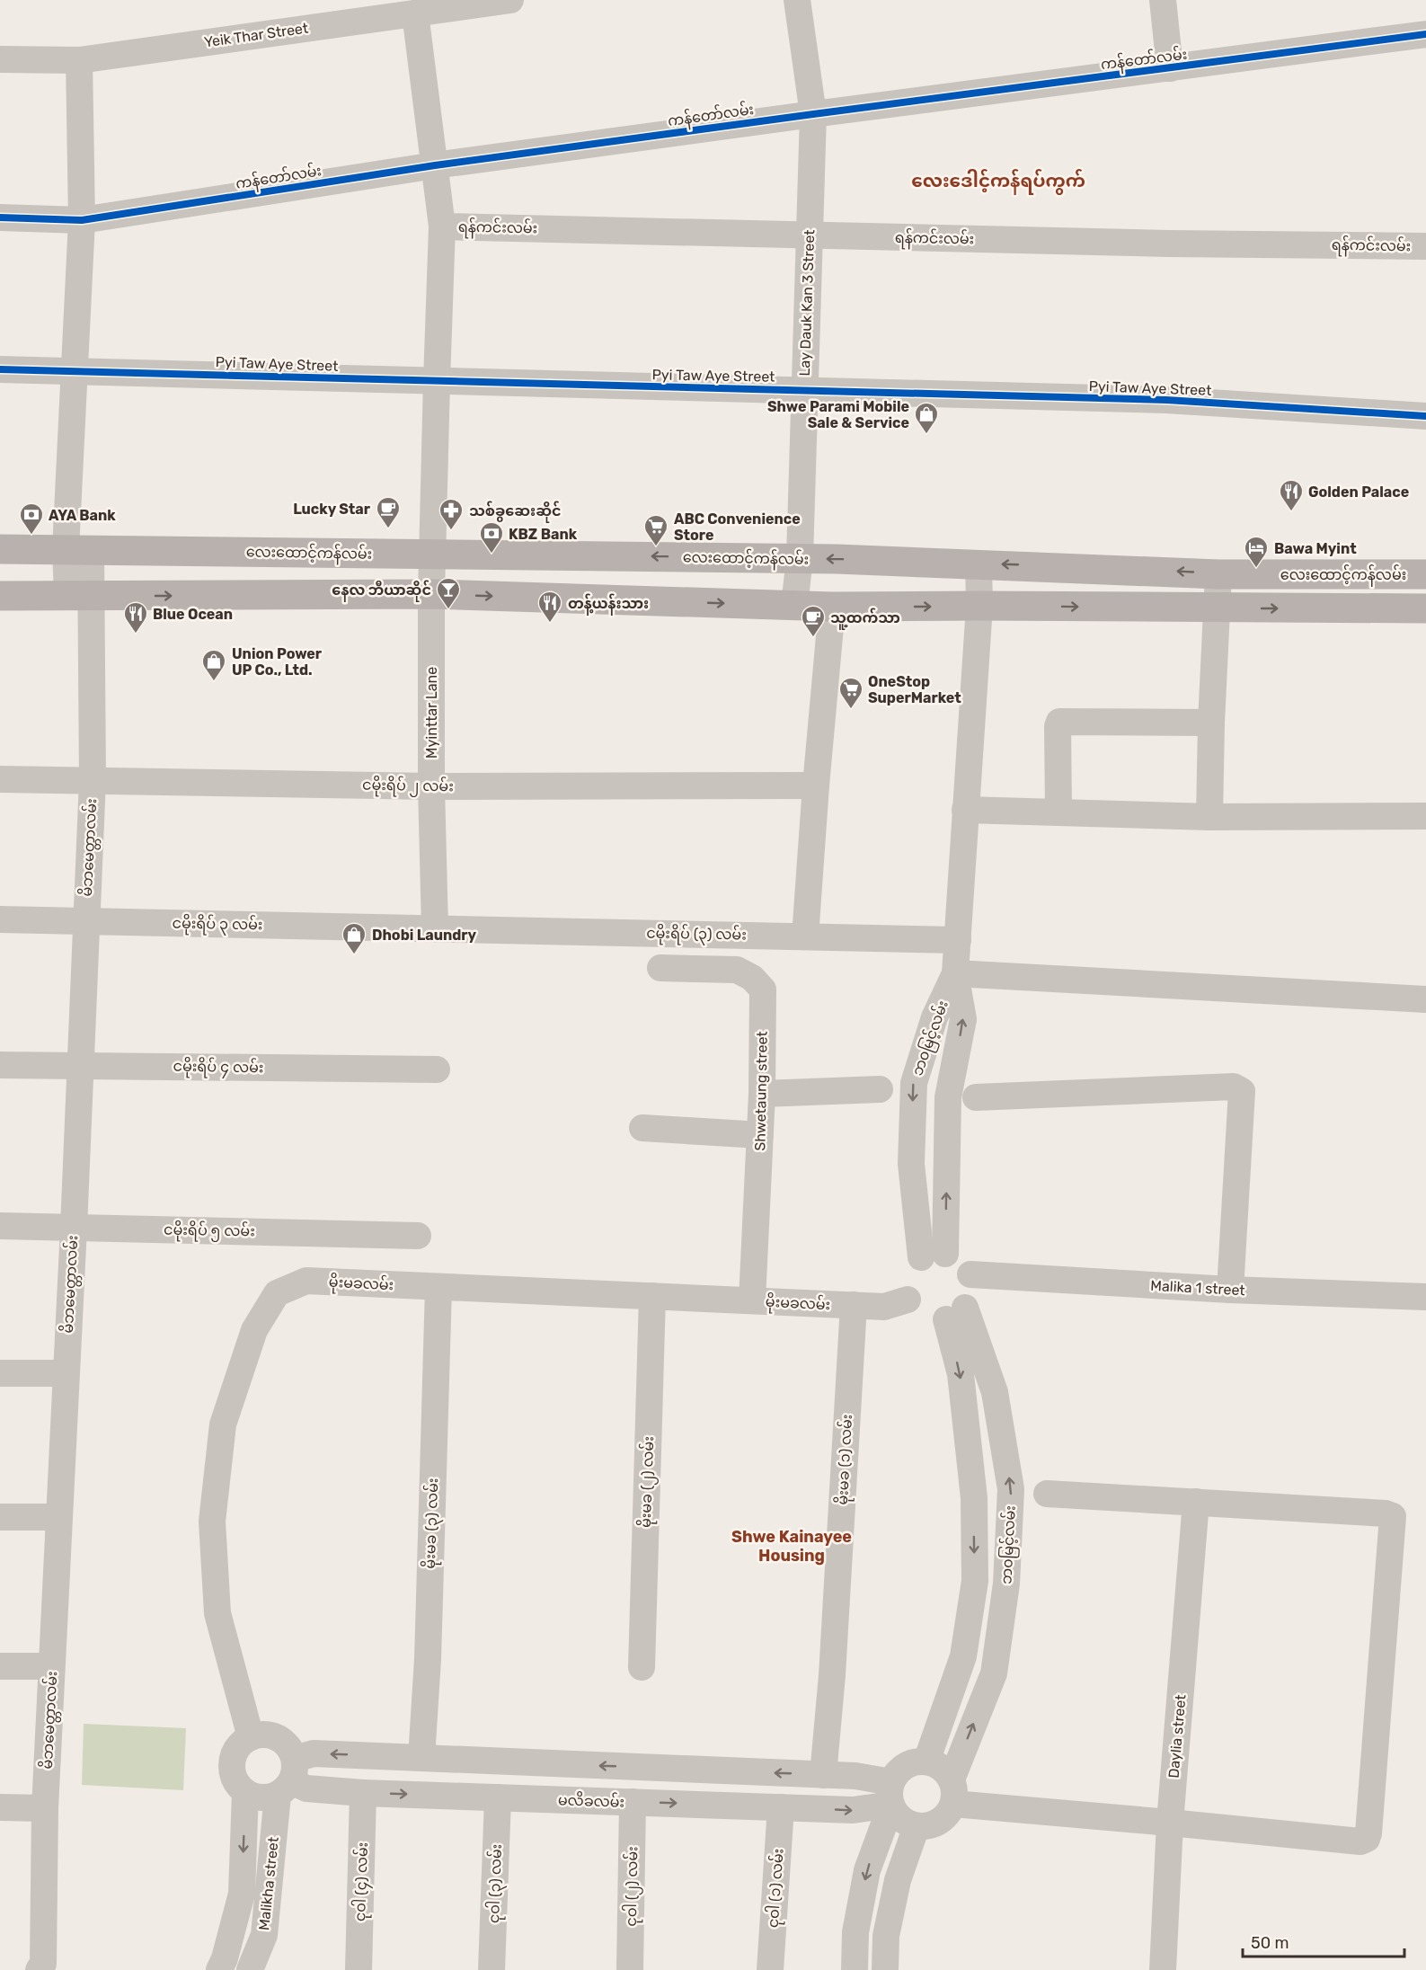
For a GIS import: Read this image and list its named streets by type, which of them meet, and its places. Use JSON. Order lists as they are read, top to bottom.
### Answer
{
  "streets": {
    "main road": ["လေးထောင့်ကန်လမ်း"],
    "street": [
      "Yeik Thar Street",
      "ကန်တော်လမ်း",
      "ရန်ကင်းလမ်း",
      "Lay Dauk Kan 3 Street",
      "Pyi Taw Aye Street",
      "Myinttar Lane",
      "ငမိုးရိပ် ၂ လမ်း",
      "မိဘမေတ္တာလမ်း",
      "ငမိုးရိပ် ၃ လမ်း",
      "ငမိုးရိပ် (၃) လမ်း",
      "ဘ၀မြင့်လမ်း",
      "ငမိုးရိပ် ၄ လမ်း",
      "Shwetaung street",
      "ငမိုးရိပ် ၅ လမ်း",
      "မိုးမခလမ်း",
      "Malika 1 street",
      "မိုးမခ (၁) လမ်း",
      "မိုးမခ (၂) လမ်း",
      "မိုးမခ (၃) လမ်း",
      "Daylia street",
      "မလိခလမ်း",
      "ငုဝါ (၄) လမ်း",
      "Malikha street",
      "ငုဝါ (၃) လမ်း",
      "ငုဝါ (၂) လမ်း",
      "ငုဝါ (၁) လမ်း"
    ]
  },
  "crossings": [
    ["Yeik Thar Street", "Myinttar Lane"],
    ["Yeik Thar Street", "မိဘမေတ္တာလမ်း"],
    ["ကန်တော်လမ်း", "Lay Dauk Kan 3 Street"],
    ["ကန်တော်လမ်း", "Myinttar Lane"],
    ["ကန်တော်လမ်း", "မိဘမေတ္တာလမ်း"],
    ["ရန်ကင်းလမ်း", "Lay Dauk Kan 3 Street"],
    ["ရန်ကင်းလမ်း", "Myinttar Lane"],
    ["Lay Dauk Kan 3 Street", "Pyi Taw Aye Street"],
    ["Lay Dauk Kan 3 Street", "လေးထောင့်ကန်လမ်း"],
    ["Pyi Taw Aye Street", "Myinttar Lane"],
    ["Pyi Taw Aye Street", "မိဘမေတ္တာလမ်း"],
    ["လေးထောင့်ကန်လမ်း", "Myinttar Lane"],
    ["လေးထောင့်ကန်လမ်း", "မိဘမေတ္တာလမ်း"],
    ["Myinttar Lane", "ငမိုးရိပ် ၂ လမ်း"],
    ["Myinttar Lane", "ငမိုးရိပ် ၃ လမ်း"],
    ["Myinttar Lane", "ငမိုးရိပ် (၃) လမ်း"],
    ["ငမိုးရိပ် ၂ လမ်း", "မိဘမေတ္တာလမ်း"],
    ["မိဘမေတ္တာလမ်း", "ငမိုးရိပ် ၃ လမ်း"],
    ["မိဘမေတ္တာလမ်း", "ငမိုးရိပ် ၄ လမ်း"],
    ["မိဘမေတ္တာလမ်း", "ငမိုးရိပ် ၅ လမ်း"],
    ["ငမိုးရိပ် ၃ လမ်း", "ငမိုးရိပ် (၃) လမ်း"],
    ["ဘ၀မြင့်လမ်း", "မိုးမခလမ်း"],
    ["ဘ၀မြင့်လမ်း", "Malika 1 street"],
    ["ဘ၀မြင့်လမ်း", "မလိခလမ်း"],
    ["Shwetaung street", "မိုးမခလမ်း"],
    ["မိုးမခလမ်း", "Malika 1 street"],
    ["မိုးမခလမ်း", "မိုးမခ (၁) လမ်း"],
    ["မိုးမခလမ်း", "မိုးမခ (၂) လမ်း"],
    ["မိုးမခလမ်း", "မိုးမခ (၃) လမ်း"],
    ["မိုးမခလမ်း", "မလိခလမ်း"],
    ["မိုးမခလမ်း", "Malikha street"],
    ["မလိခလမ်း", "ငုဝါ (၄) လမ်း"],
    ["မလိခလမ်း", "Malikha street"],
    ["မလိခလမ်း", "ငုဝါ (၃) လမ်း"],
    ["မလိခလမ်း", "ငုဝါ (၂) လမ်း"],
    ["မလိခလမ်း", "ငုဝါ (၁) လမ်း"]
  ],
  "districts": ["လေးဒေါင့်ကန်ရပ်ကွက်", "Shwe Kainayee Housing"],
  "places": {
    "shop": ["Shwe Parami Mobile Sale & Service", "Union Power UP Co., Ltd.", "Dhobi Laundry"],
    "restaurant": ["Golden Palace", "တန့်ယန်းသား", "Blue Ocean"],
    "cafe": ["Lucky Star", "သူ့ထက်သာ"],
    "pharmacy": ["သစ်ခွဆေးဆိုင်"],
    "bank": ["AYA Bank", "KBZ Bank"],
    "supermarket": ["ABC Convenience Store", "OneStop SuperMarket"],
    "hotel": ["Bawa Myint"],
    "bar": ["နေလ ဘီယာဆိုင်"]
  },
  "scale_bar": "50 m"
}
